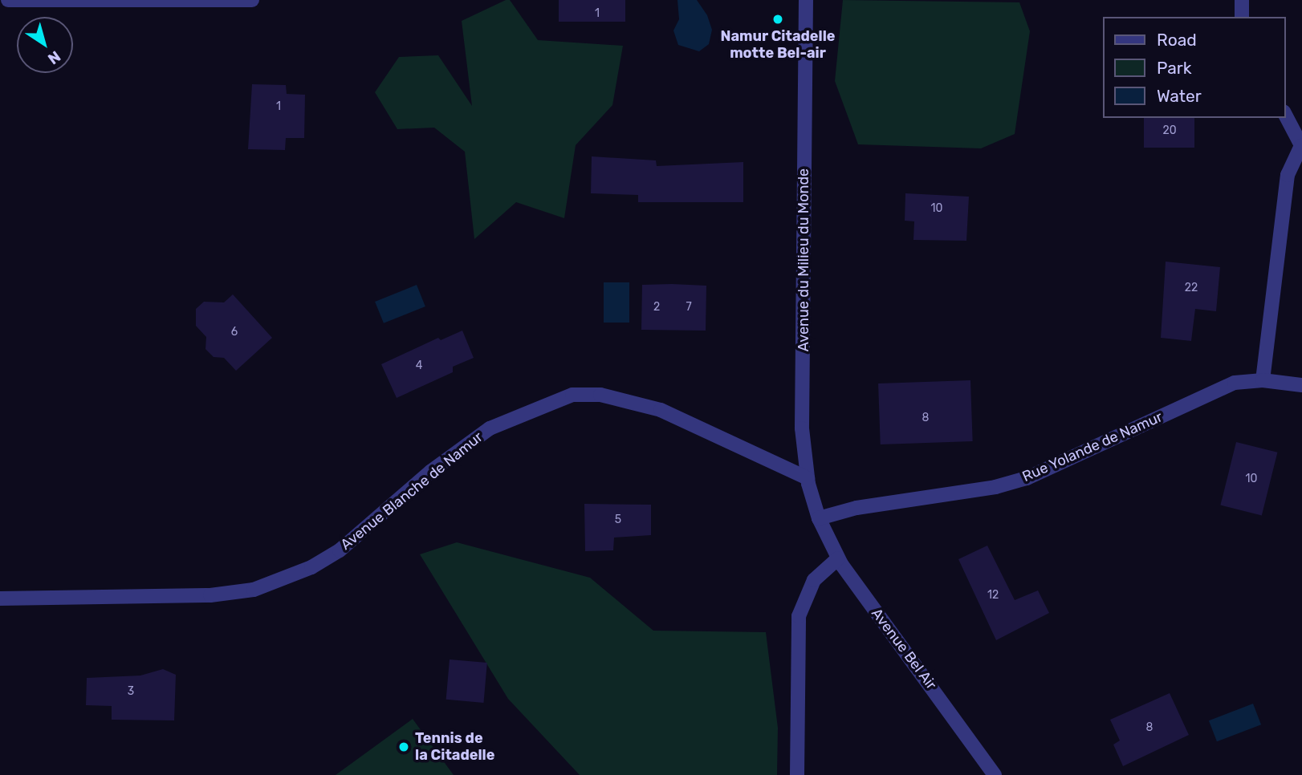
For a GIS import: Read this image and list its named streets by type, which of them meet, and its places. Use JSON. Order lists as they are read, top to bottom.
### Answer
{
  "streets": {
    "street": [
      "Avenue du Milieu du Monde",
      "Rue Yolande de Namur",
      "Avenue Blanche de Namur",
      "Avenue Bel Air"
    ]
  },
  "crossings": [
    ["Avenue du Milieu du Monde", "Rue Yolande de Namur"],
    ["Avenue du Milieu du Monde", "Avenue Blanche de Namur"],
    ["Avenue du Milieu du Monde", "Avenue Bel Air"],
    ["Rue Yolande de Namur", "Avenue Bel Air"]
  ],
  "places": ["Namur Citadelle motte Bel-air", "Tennis de la Citadelle"],
  "house_numbers": [
    "1",
    "1",
    "20",
    "10",
    "22",
    "2",
    "7",
    "6",
    "4",
    "8",
    "10",
    "5",
    "12",
    "3",
    "8"
  ],
  "legend": ["Road", "Park", "Water"],
  "north": "bottom right"
}
